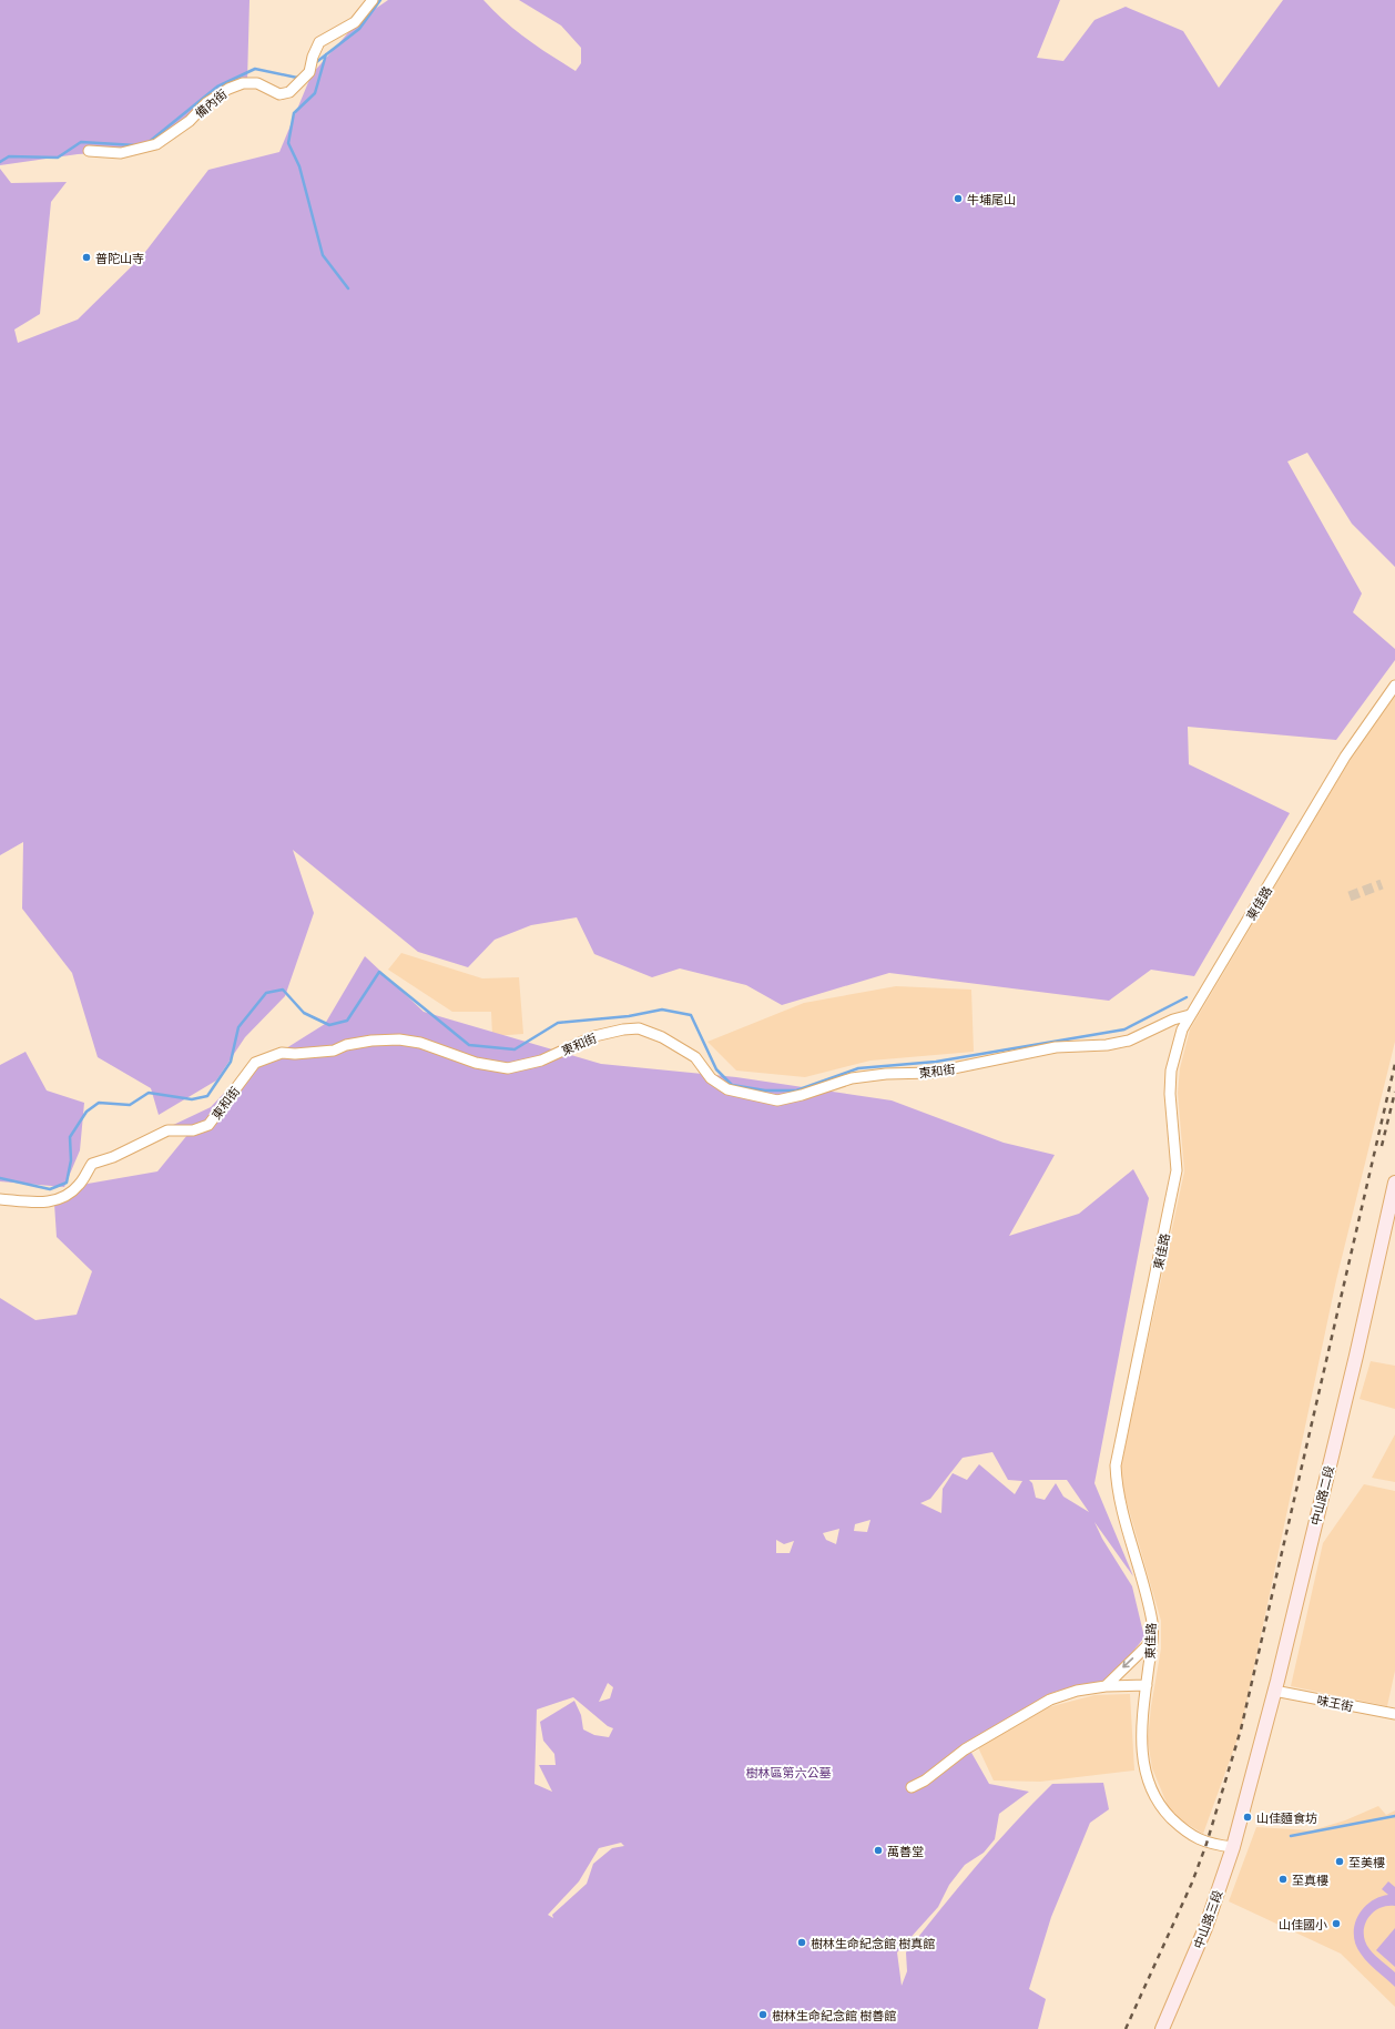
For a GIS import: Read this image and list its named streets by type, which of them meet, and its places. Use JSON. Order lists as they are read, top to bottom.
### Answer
{
  "streets": {
    "main road": ["中山路二段", "中山路三段"],
    "street": [
      "備內街",
      "東佳路",
      "東和街",
      "味王街"
    ]
  },
  "crossings": [
    ["東佳路", "東和街"],
    ["東佳路", "中山路三段"],
    ["中山路二段", "味王街"],
    ["中山路二段", "中山路三段"]
  ],
  "parks": ["樹林區第六公墓"],
  "places": [
    "牛埔尾山",
    "普陀山寺",
    "山佳麵食坊",
    "萬善堂",
    "至美樓",
    "至真樓",
    "山佳國小",
    "樹林生命紀念館 樹真館",
    "樹林生命紀念館 樹善館"
  ]
}
